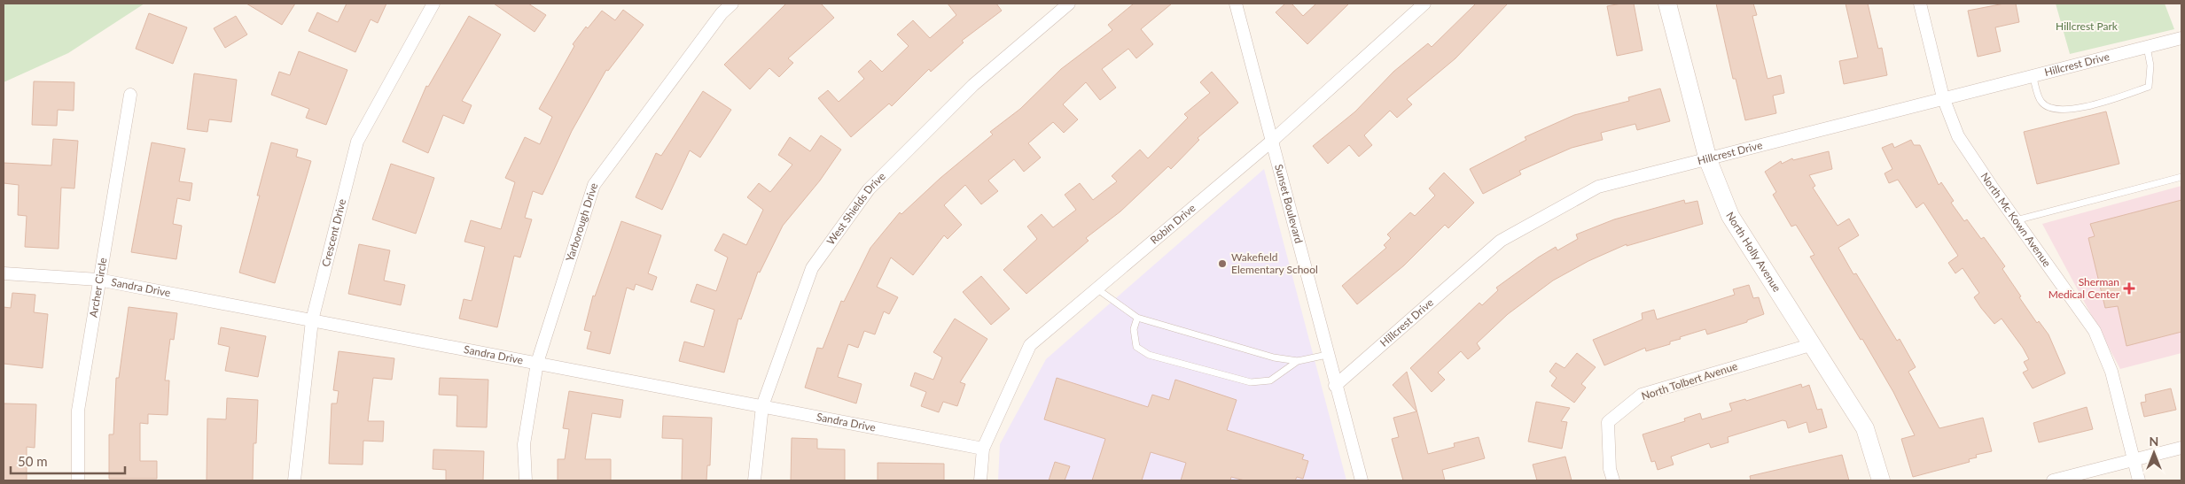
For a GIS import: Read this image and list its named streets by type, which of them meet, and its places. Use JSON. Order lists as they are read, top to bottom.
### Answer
{
  "streets": {
    "street": [
      "Hillcrest Drive",
      "Sunset Boulevard",
      "West Shields Drive",
      "North Mc Kown Avenue",
      "Yarborough Drive",
      "Robin Drive",
      "Crescent Drive",
      "North Holly Avenue",
      "Archer Circle",
      "Sandra Drive",
      "North Tolbert Avenue"
    ]
  },
  "crossings": [
    ["Hillcrest Drive", "Sunset Boulevard"],
    ["Hillcrest Drive", "North Mc Kown Avenue"],
    ["Hillcrest Drive", "North Holly Avenue"],
    ["Sunset Boulevard", "Robin Drive"],
    ["West Shields Drive", "Sandra Drive"],
    ["Yarborough Drive", "Sandra Drive"],
    ["Robin Drive", "Sandra Drive"],
    ["Crescent Drive", "Sandra Drive"],
    ["North Holly Avenue", "North Tolbert Avenue"],
    ["Archer Circle", "Sandra Drive"]
  ],
  "parks": ["Hillcrest Park"],
  "places": {
    "other": ["Wakefield Elementary School"],
    "health": ["Sherman Medical Center"]
  },
  "scale_bar": "50 m",
  "north": "top"
}
